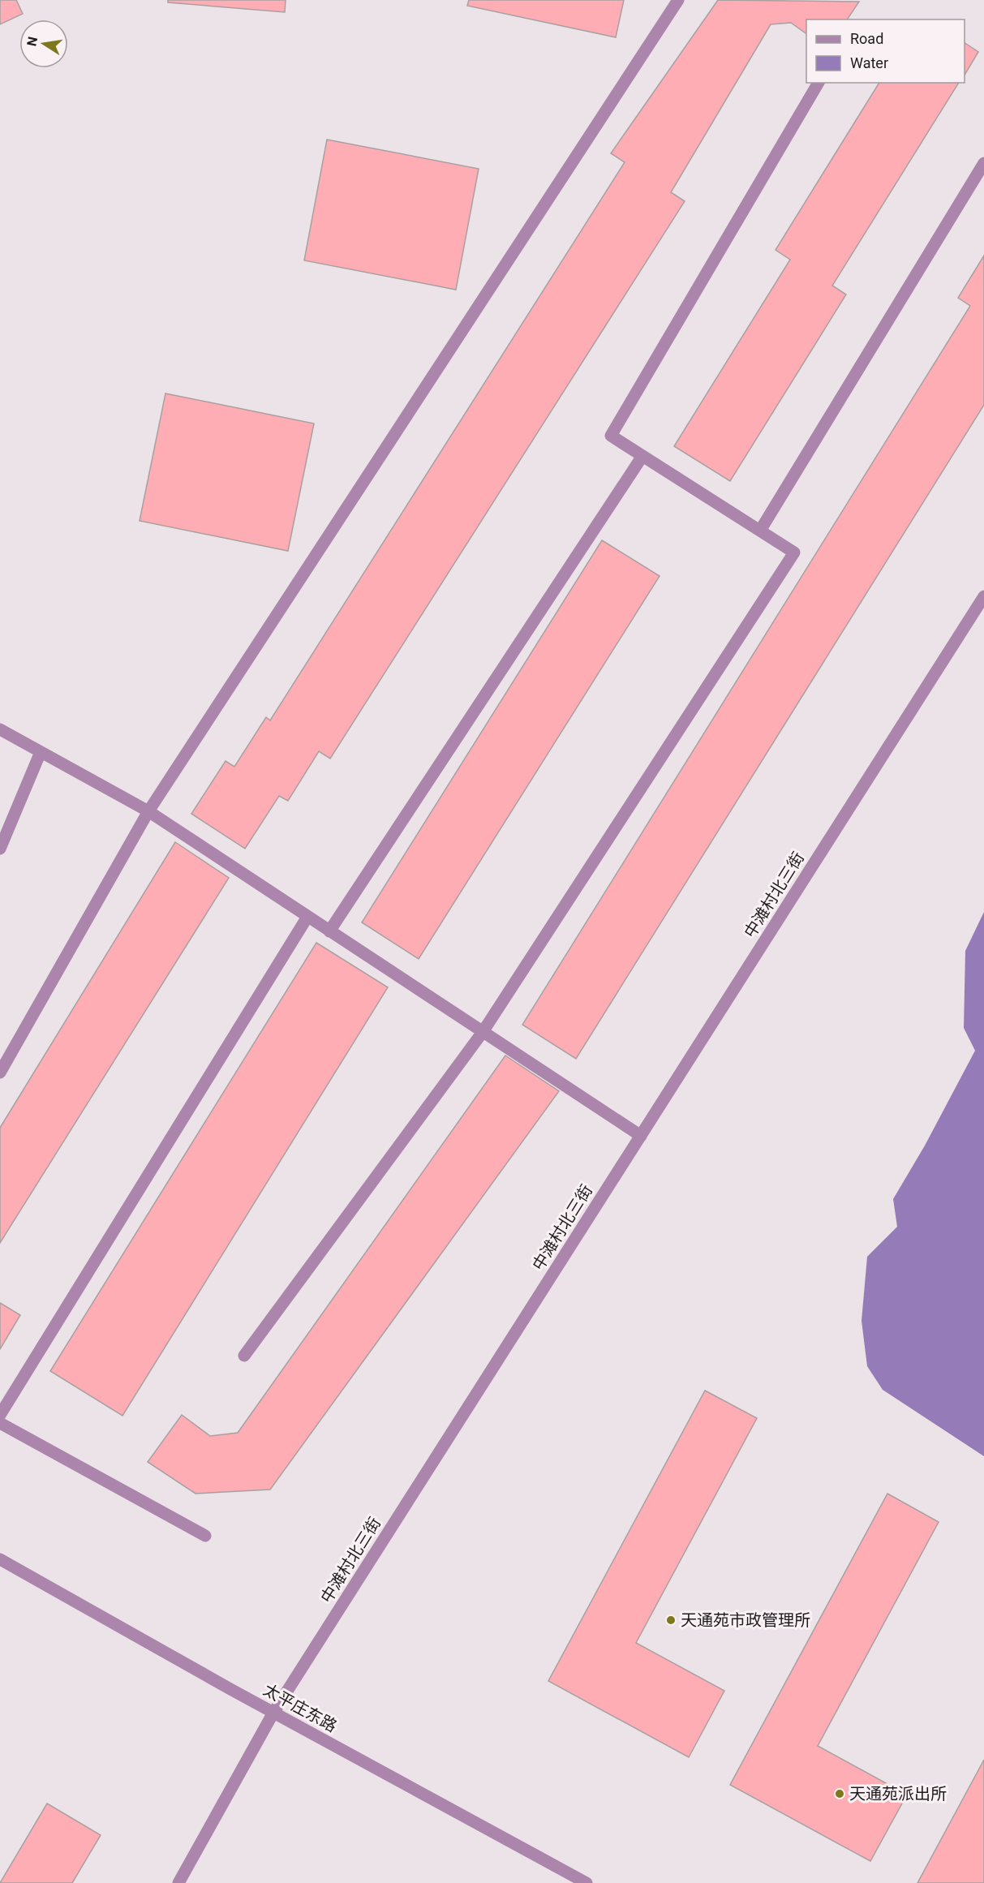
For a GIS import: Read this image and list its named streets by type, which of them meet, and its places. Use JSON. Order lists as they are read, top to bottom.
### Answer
{
  "streets": {
    "street": ["中滩村北三街", "太平庄东路"]
  },
  "crossings": [
    ["中滩村北三街", "太平庄东路"]
  ],
  "places": ["天通苑市政管理所", "天通苑派出所"],
  "legend": ["Road", "Water"],
  "north": "left"
}
